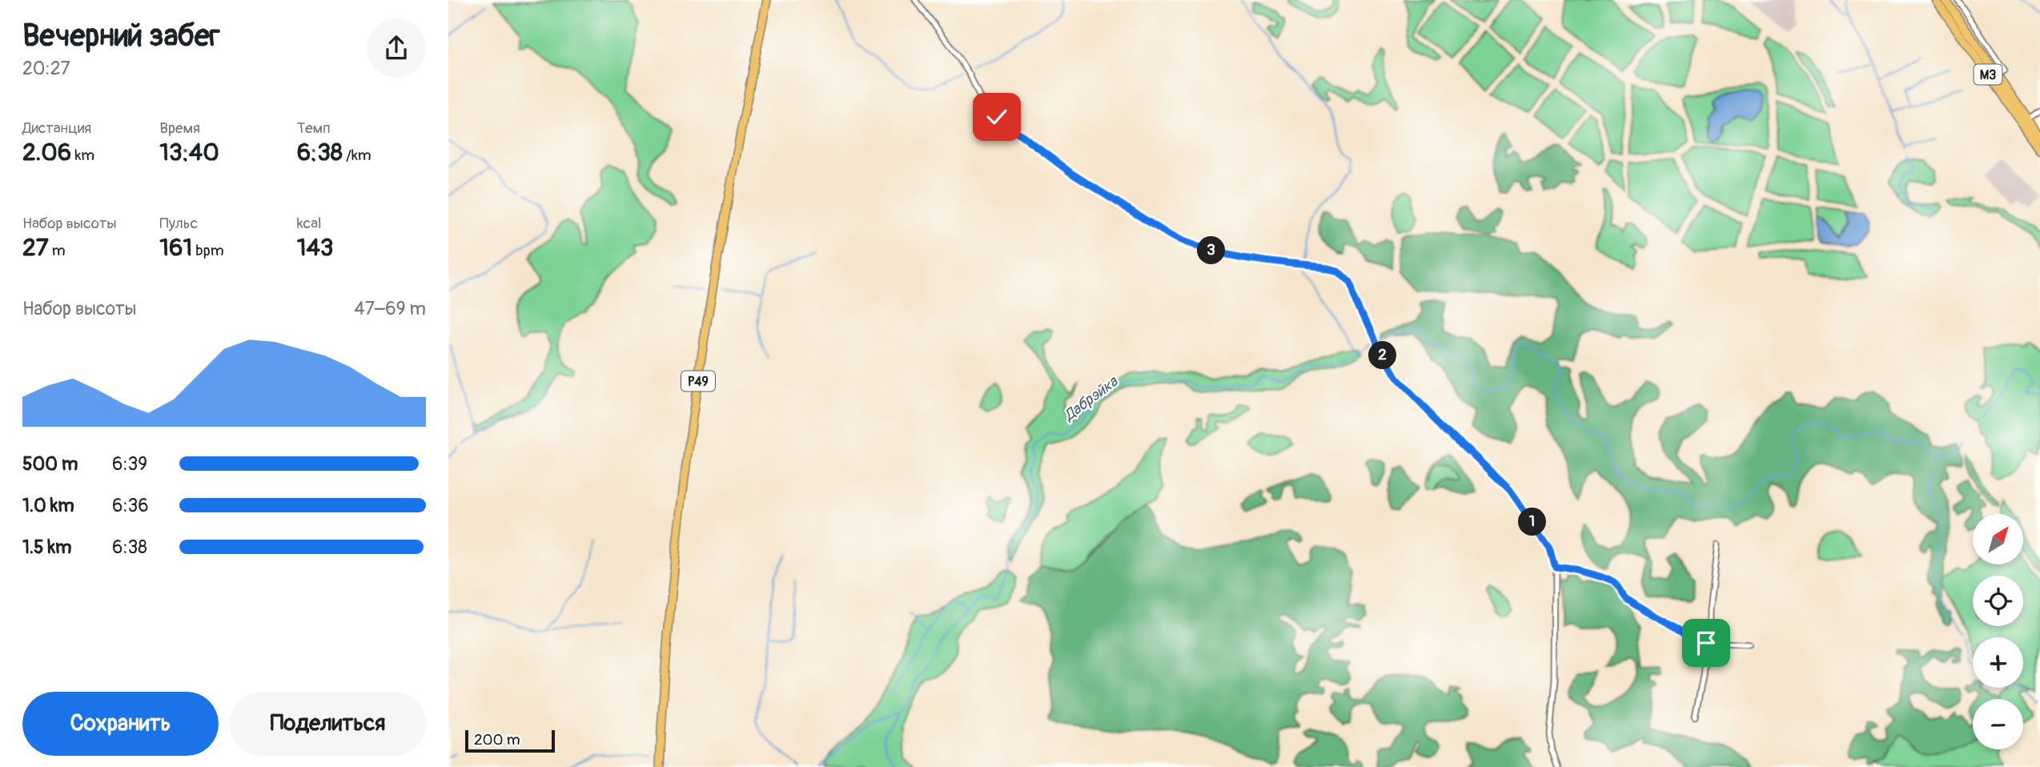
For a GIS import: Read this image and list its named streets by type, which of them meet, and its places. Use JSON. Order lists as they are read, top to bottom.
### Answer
{
  "streets": {
    "highway": ["М3", "Р49"]
  },
  "water": ["Дабрэйка"],
  "scale_bar": "200 m",
  "north": "top right",
  "page": {
    "heading": ["Вечерний забег", "20:27"],
    "stats": [
      ["Дистанция", "2.06 km"],
      ["Время", "13:40"],
      ["Темп", "6:38 /km"],
      ["Набор высоты", "27 m"],
      ["Пульс", "161 bpm"],
      ["kcal", "143"]
    ],
    "pins": ["3", "2", "1"],
    "chart": ["Набор высоты", "47–69 m"],
    "list": [
      {
        "name": "500 m",
        "note": "6:39"
      },
      {
        "name": "1.0 km",
        "note": "6:36"
      },
      {
        "name": "1.5 km",
        "note": "6:38"
      }
    ],
    "map_buttons": ["+", "−"],
    "buttons": ["Сохранить", "Поделиться"],
    "scale": "200 m"
  }
}
